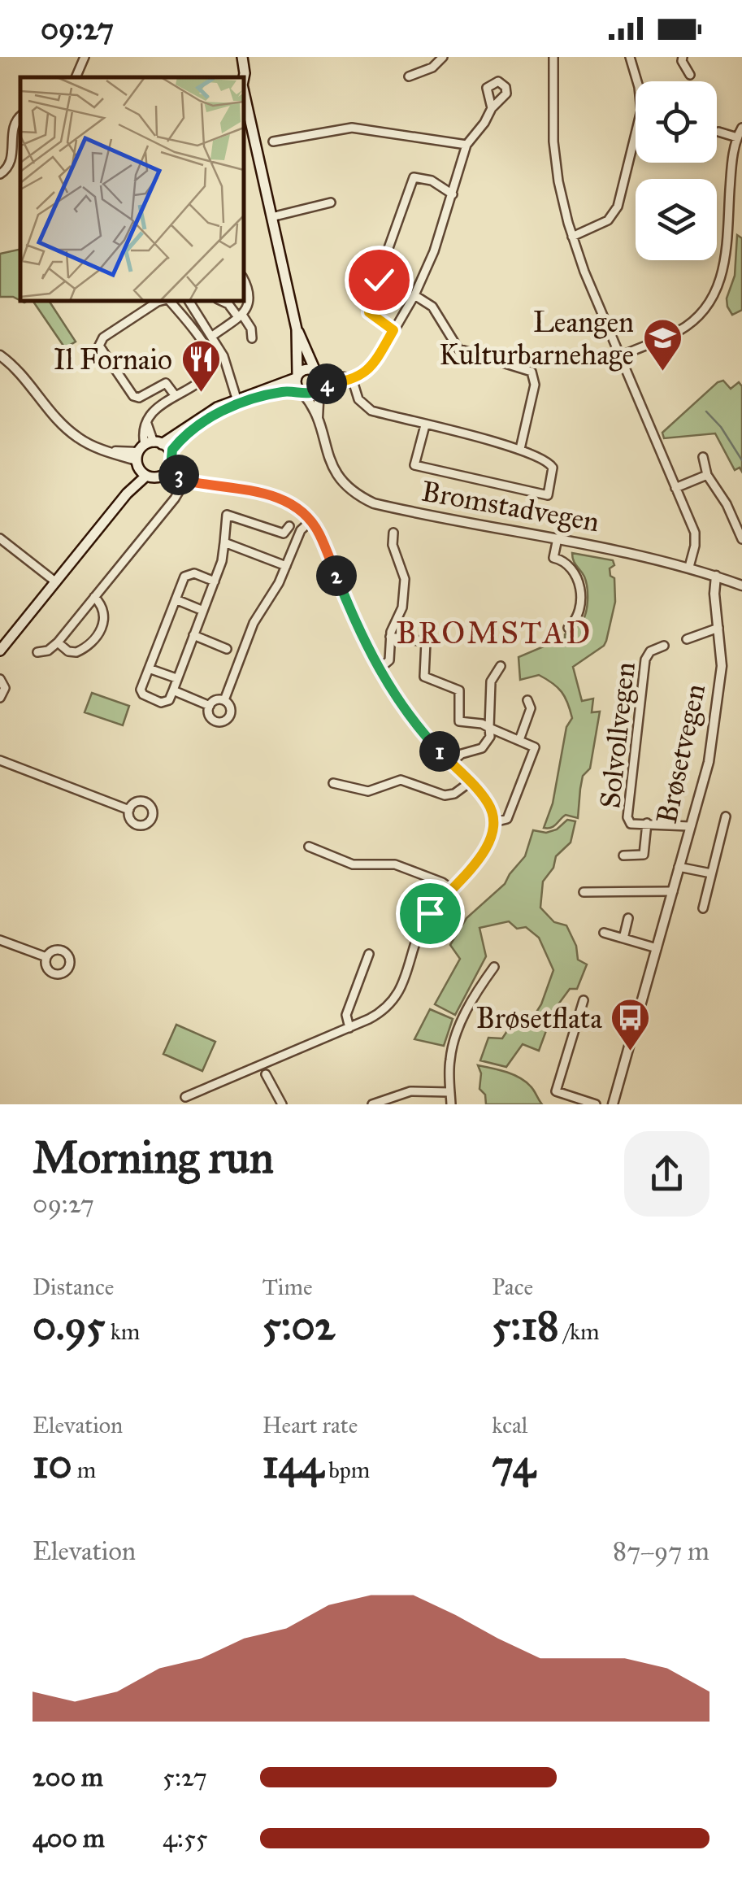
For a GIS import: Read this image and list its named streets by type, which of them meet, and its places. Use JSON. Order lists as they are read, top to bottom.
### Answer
{
  "streets": {
    "main road": ["Bromstadvegen"],
    "street": ["Solvollvegen", "Brøsetvegen"]
  },
  "crossings": [
    ["Bromstadvegen", "Brøsetvegen"],
    ["Solvollvegen", "Brøsetvegen"]
  ],
  "districts": ["BROMSTAD"],
  "places": {
    "school or university": ["Leangen Kulturbarnehage"],
    "restaurant": ["Il Fornaio"],
    "bus stop": ["Brøsetflata"]
  },
  "page": {
    "status": "09:27",
    "pins": [
      "4",
      "3",
      "2",
      "1"
    ],
    "heading": ["Morning run", "09:27"],
    "stats": [
      ["Distance", "0.95 km"],
      ["Time", "5:02"],
      ["Pace", "5:18 /km"],
      ["Elevation", "10 m"],
      ["Heart rate", "144 bpm"],
      ["kcal", "74"]
    ],
    "chart": ["Elevation", "87–97 m"],
    "list": [
      {
        "name": "200 m",
        "note": "5:27"
      },
      {
        "name": "400 m",
        "note": "4:55"
      }
    ]
  }
}
